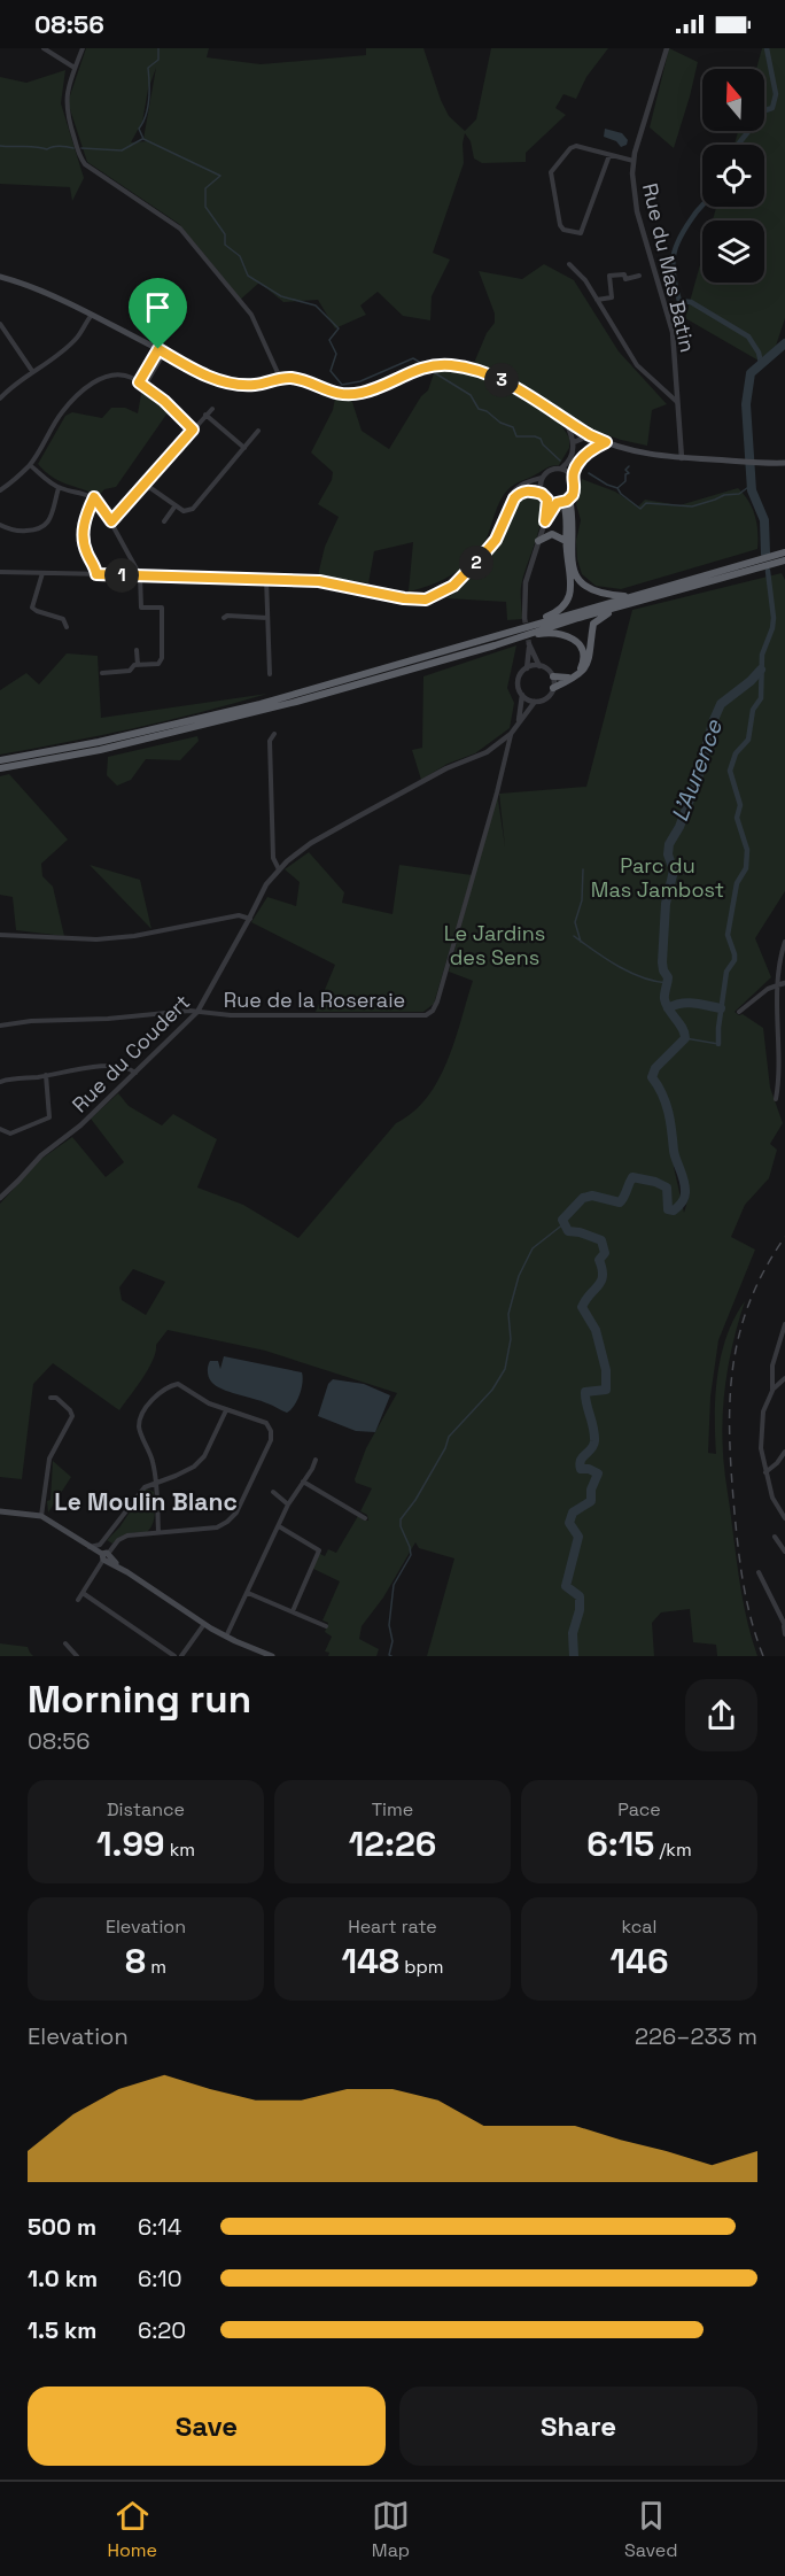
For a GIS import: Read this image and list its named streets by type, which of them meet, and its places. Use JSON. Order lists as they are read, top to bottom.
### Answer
{
  "streets": {
    "street": ["Rue du Mas Batin", "Rue de la Roseraie", "Rue du Coudert"]
  },
  "crossings": [
    ["Rue de la Roseraie", "Rue du Coudert"]
  ],
  "districts": ["Le Moulin Blanc"],
  "water": ["L'Aurence"],
  "parks": ["Parc du Mas Jambost", "Le Jardins des Sens"],
  "north": "top",
  "page": {
    "status": "08:56",
    "pins": ["3", "2", "1"],
    "heading": ["Morning run", "08:56"],
    "stats": [
      ["Distance", "1.99 km"],
      ["Time", "12:26"],
      ["Pace", "6:15 /km"],
      ["Elevation", "8 m"],
      ["Heart rate", "148 bpm"],
      ["kcal", "146"]
    ],
    "chart": ["Elevation", "226–233 m"],
    "list": [
      {
        "name": "500 m",
        "note": "6:14"
      },
      {
        "name": "1.0 km",
        "note": "6:10"
      },
      {
        "name": "1.5 km",
        "note": "6:20"
      }
    ],
    "buttons": ["Save", "Share"],
    "tabs": ["Home", "Map", "Saved"]
  }
}
